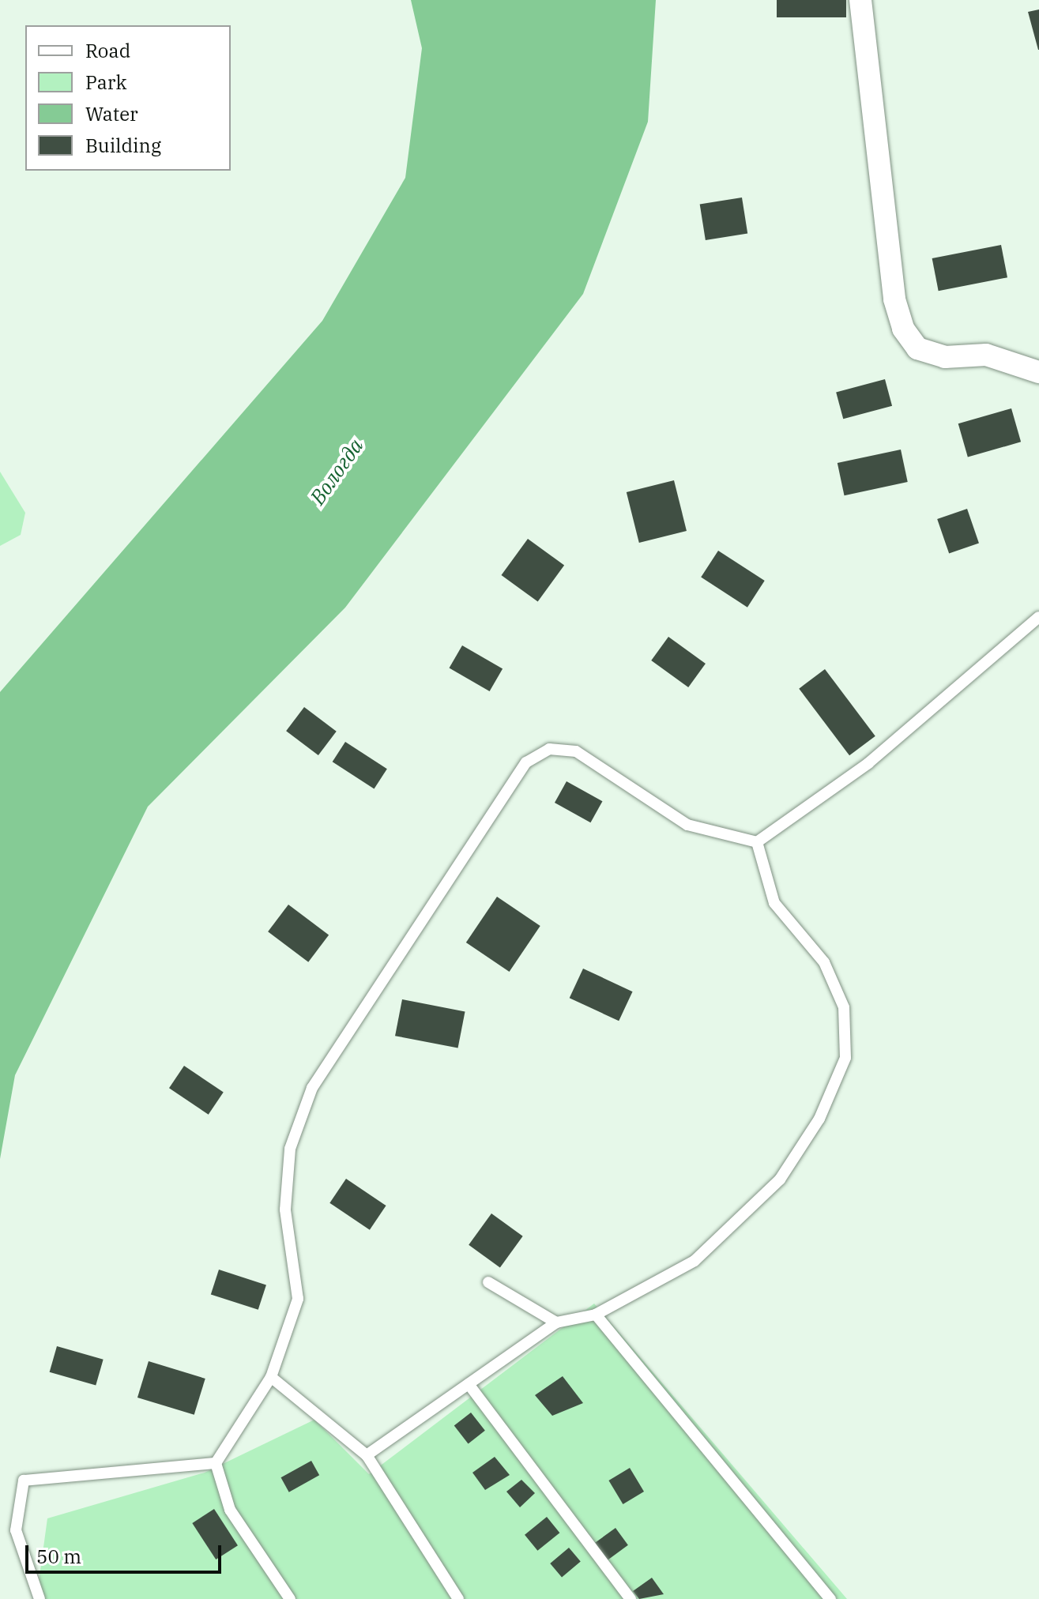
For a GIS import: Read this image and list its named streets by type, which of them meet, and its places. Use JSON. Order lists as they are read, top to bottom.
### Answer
{
  "water": ["Вологда"],
  "legend": [
    "Road",
    "Park",
    "Water",
    "Building"
  ],
  "scale_bar": "50 m"
}
